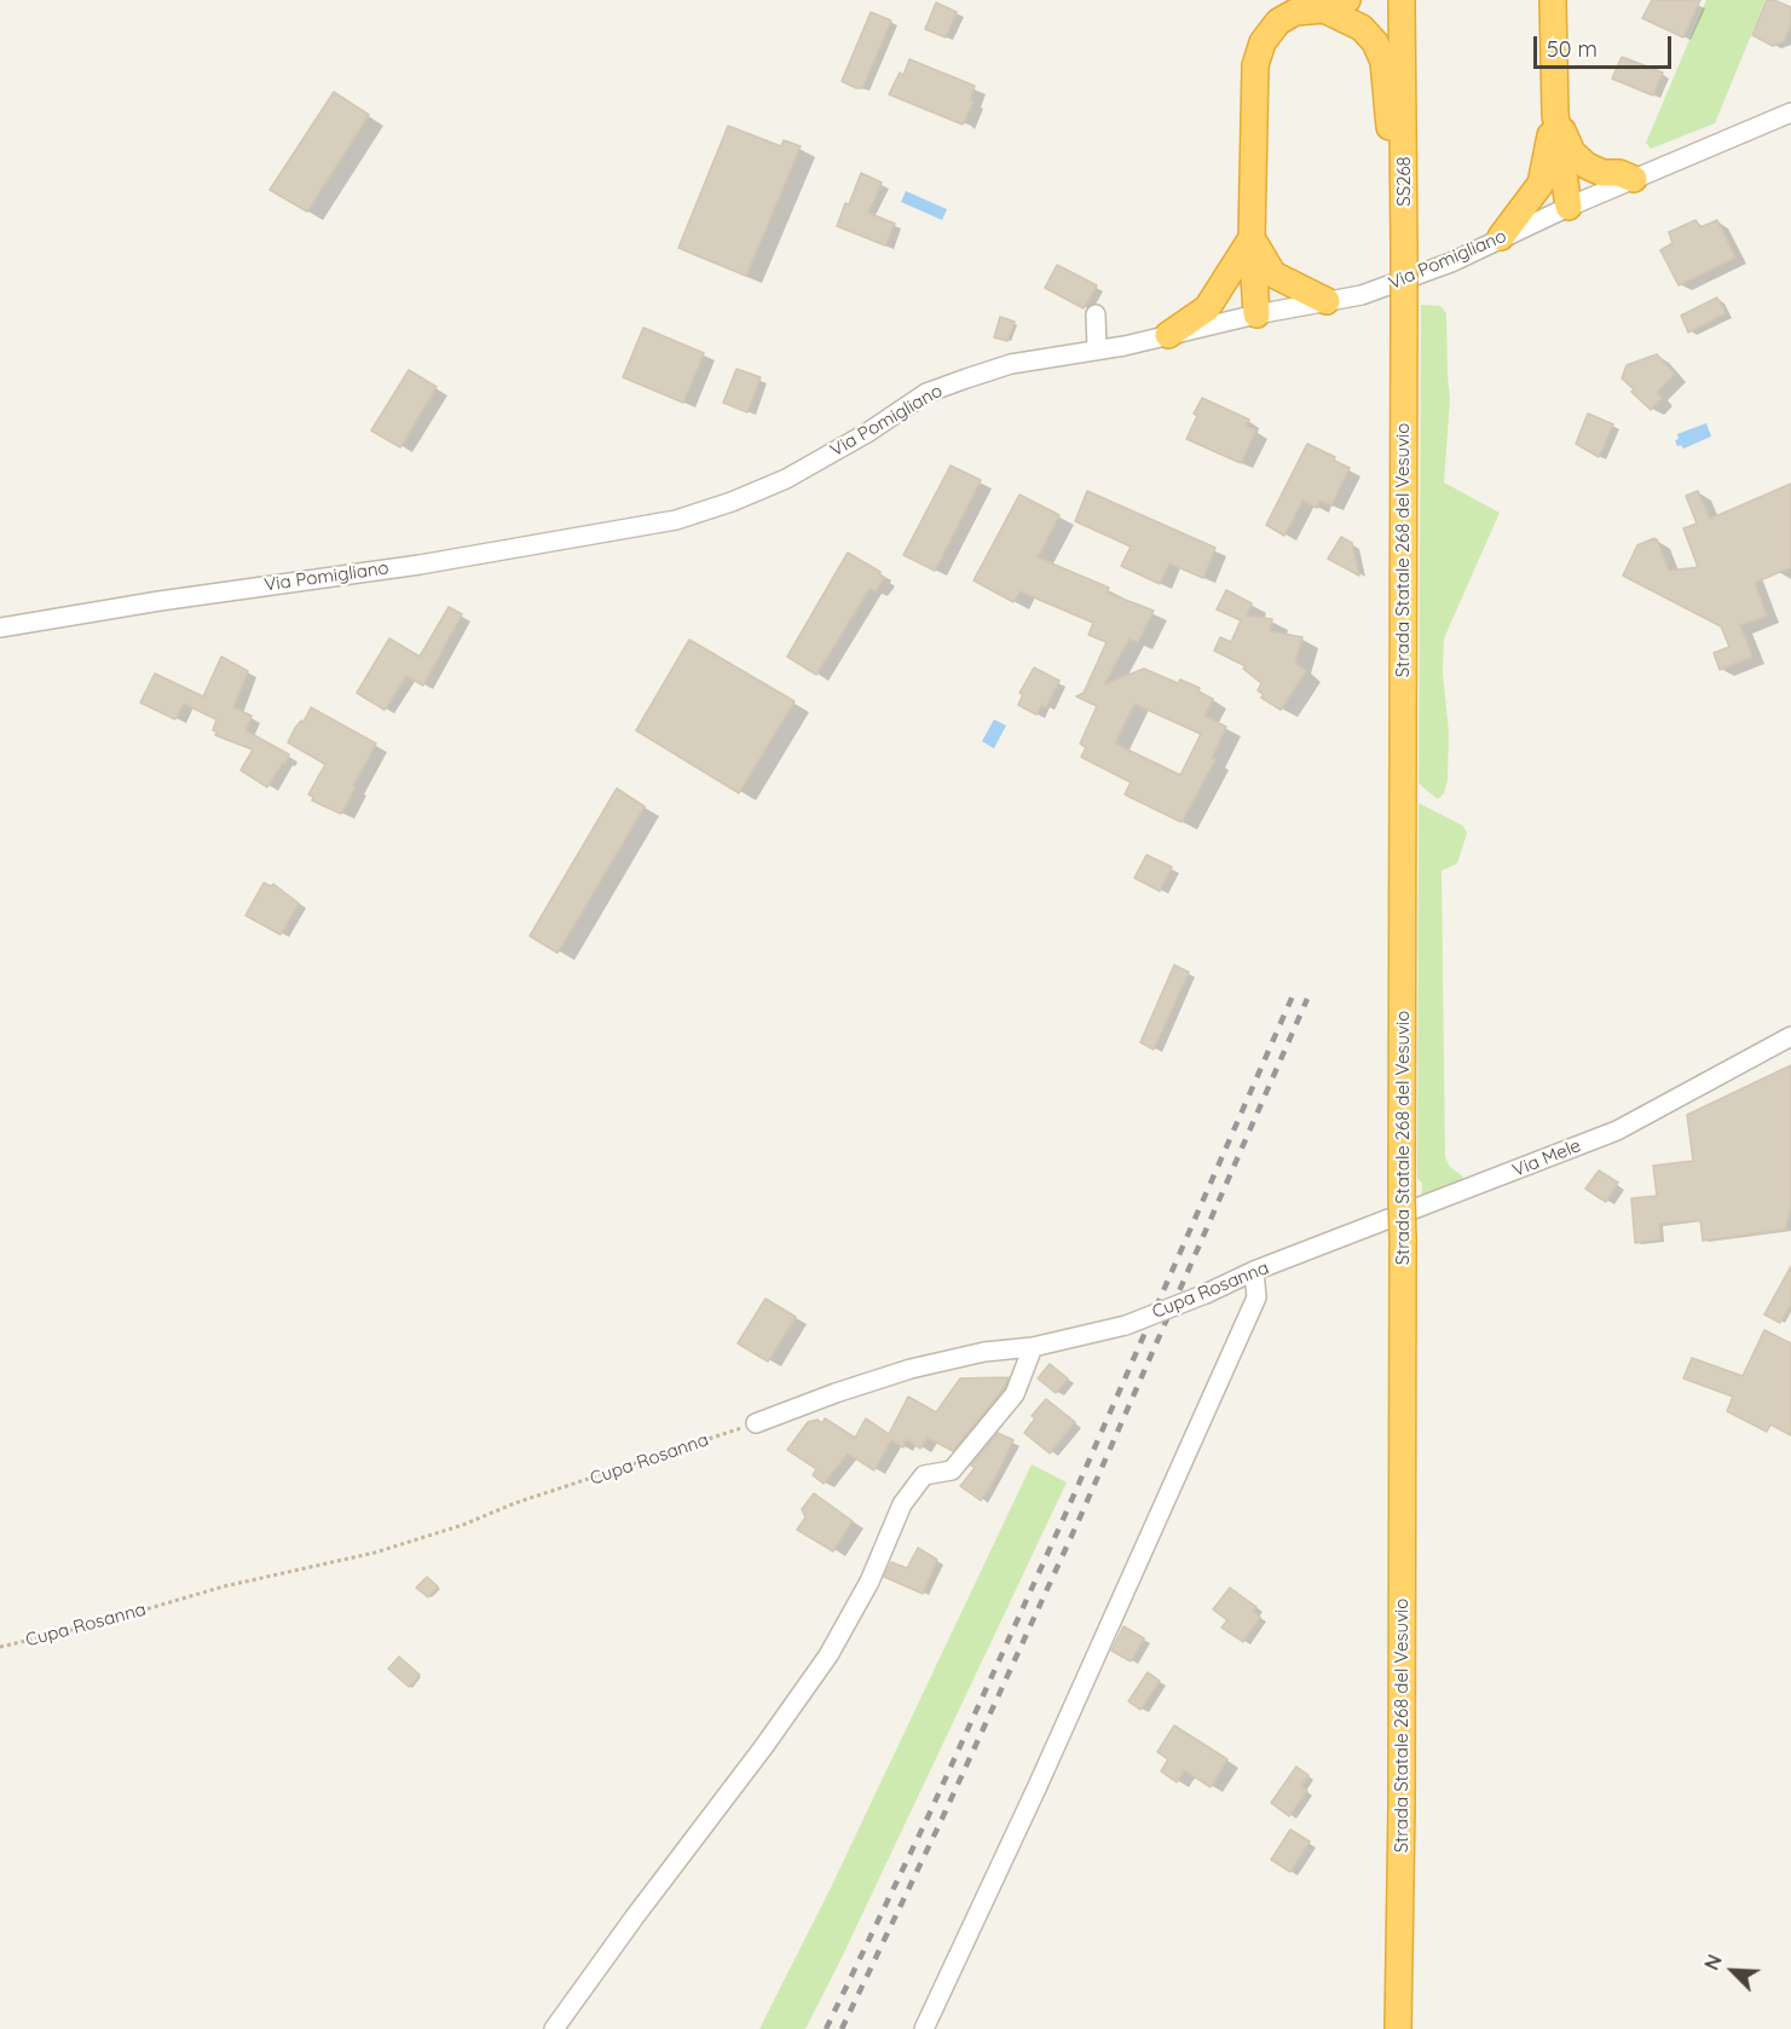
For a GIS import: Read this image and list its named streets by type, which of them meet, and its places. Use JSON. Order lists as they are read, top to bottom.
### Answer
{
  "streets": {
    "highway": ["SS268", "Strada Statale 268 del Vesuvio"],
    "street": ["Via Pomigliano", "Via Mele", "Cupa Rosanna"]
  },
  "crossings": [
    ["SS268", "Strada Statale 268 del Vesuvio"],
    ["Via Mele", "Cupa Rosanna"]
  ],
  "scale_bar": "50 m",
  "north": "top left"
}
